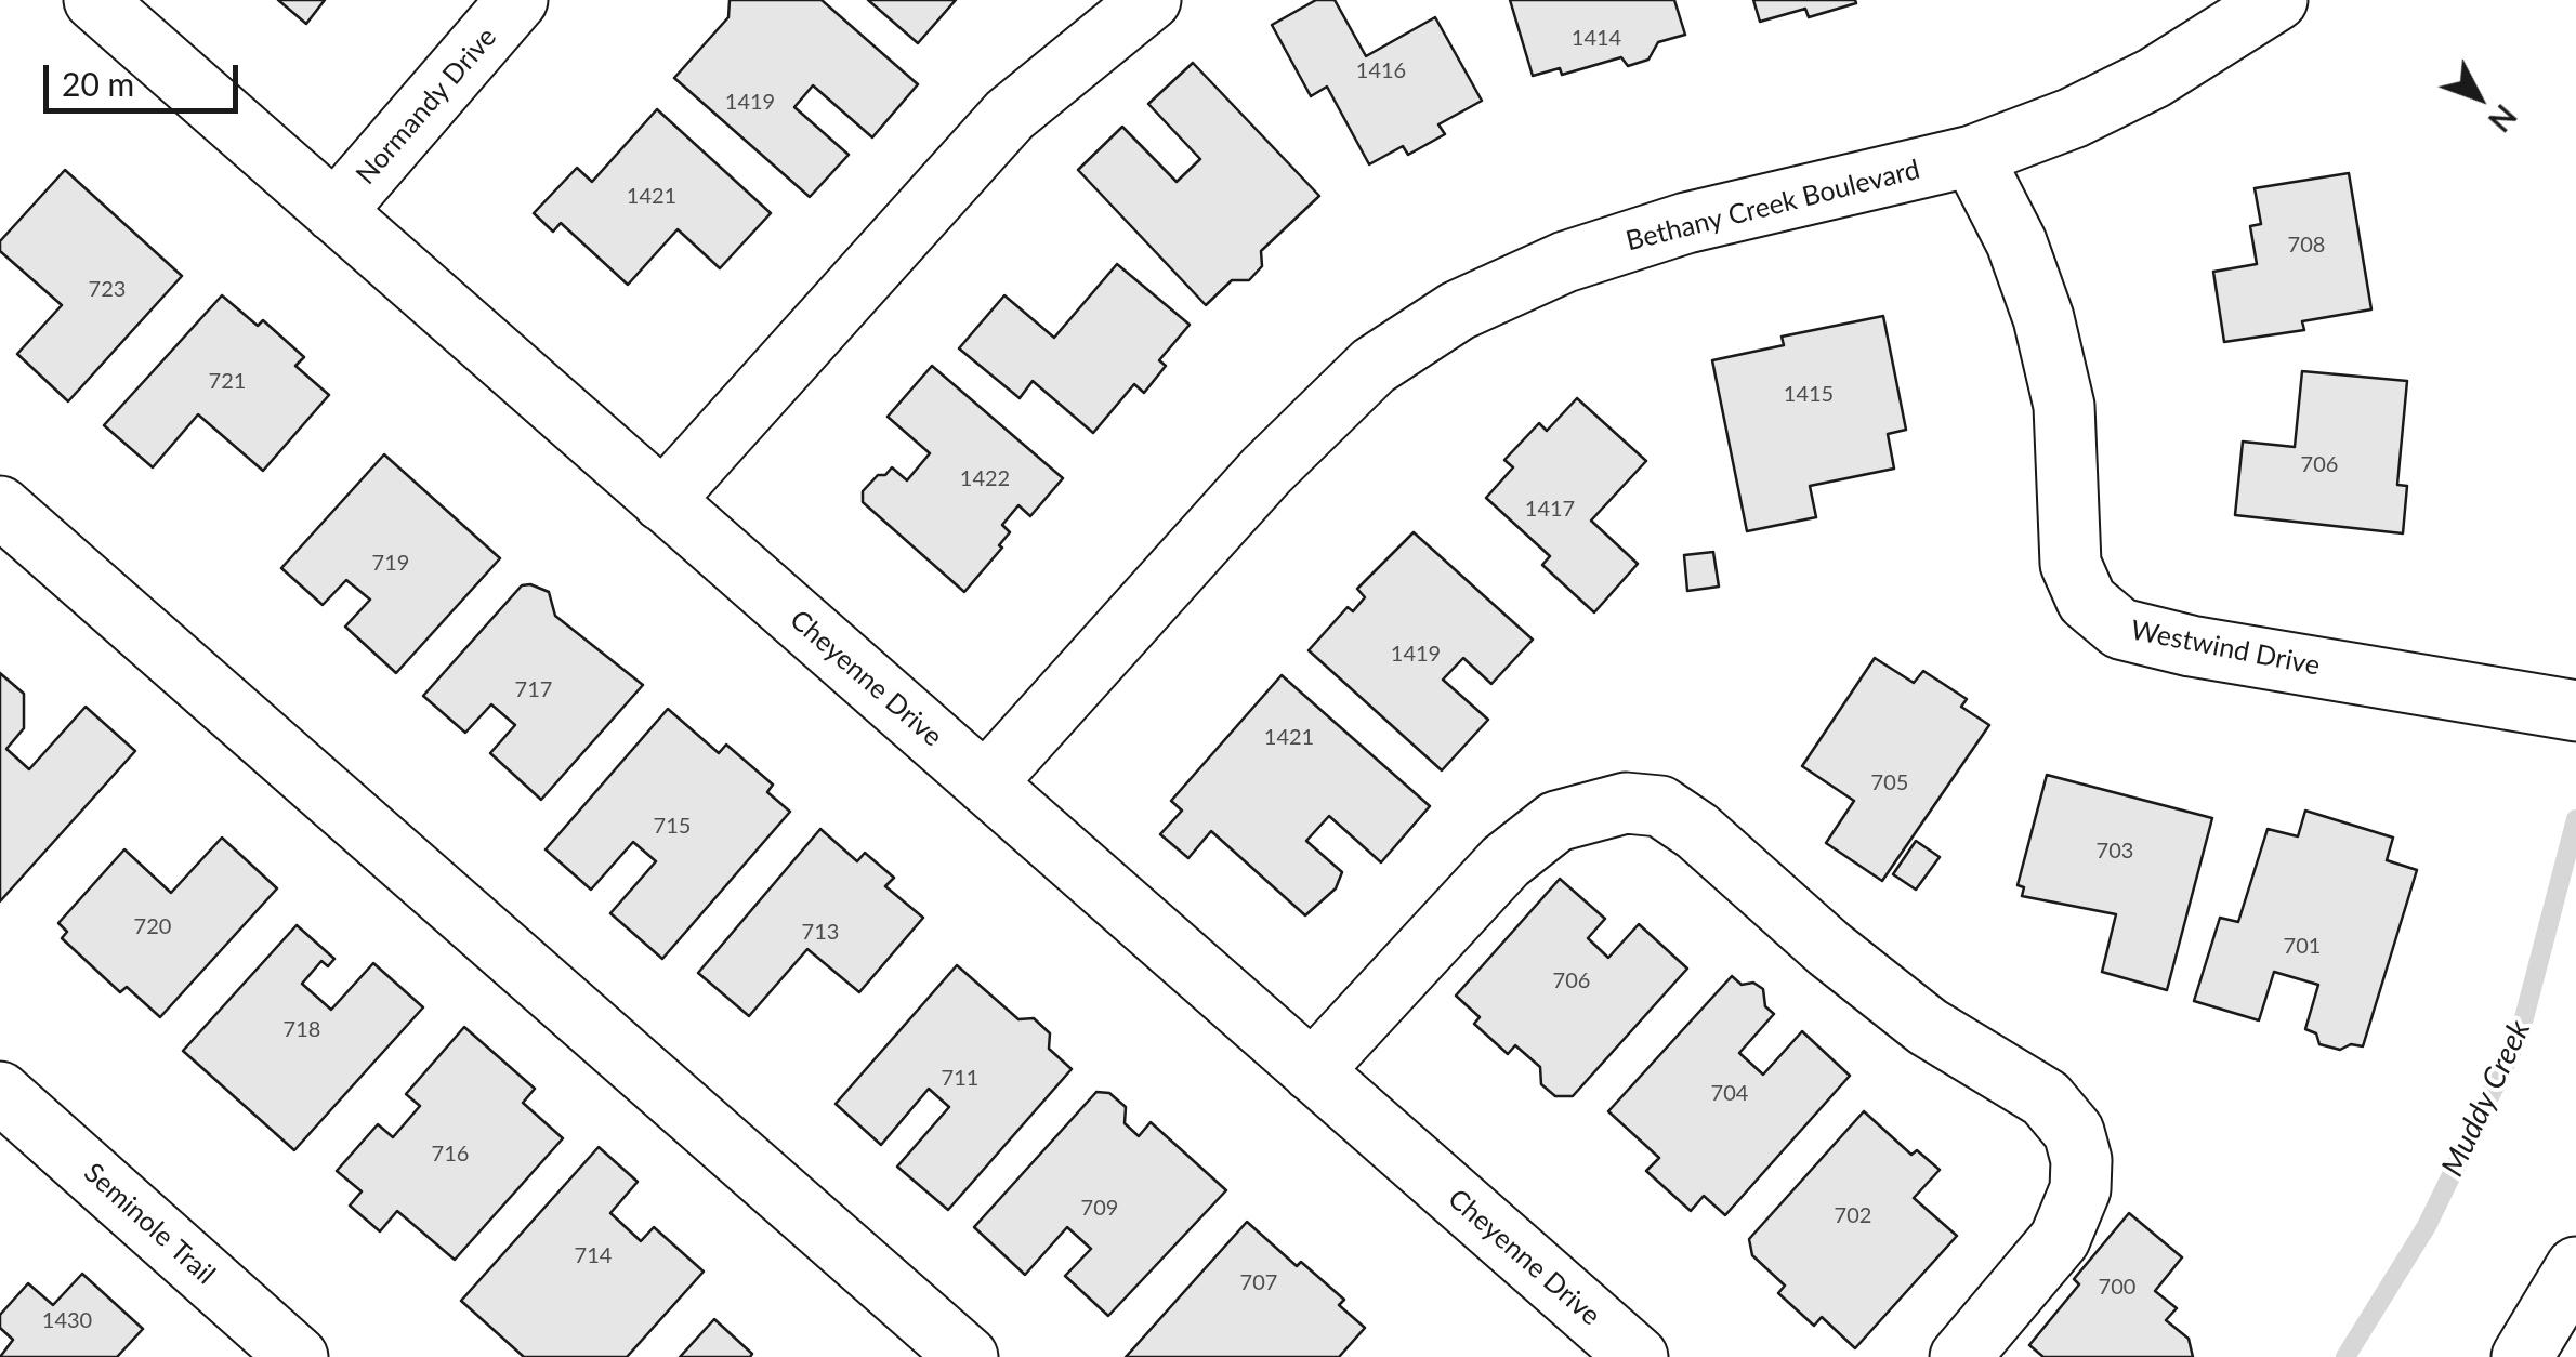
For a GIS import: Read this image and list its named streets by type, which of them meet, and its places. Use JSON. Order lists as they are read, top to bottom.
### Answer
{
  "streets": {
    "street": [
      "Normandy Drive",
      "Bethany Creek Boulevard",
      "Westwind Drive",
      "Cheyenne Drive",
      "Seminole Trail"
    ]
  },
  "crossings": [
    ["Normandy Drive", "Cheyenne Drive"],
    ["Bethany Creek Boulevard", "Westwind Drive"],
    ["Bethany Creek Boulevard", "Cheyenne Drive"]
  ],
  "water": ["Muddy Creek"],
  "house_numbers": [
    "1414",
    "1416",
    "1419",
    "1421",
    "708",
    "723",
    "721",
    "1415",
    "706",
    "1422",
    "1417",
    "719",
    "1419",
    "717",
    "1421",
    "705",
    "715",
    "703",
    "720",
    "713",
    "701",
    "706",
    "718",
    "711",
    "704",
    "716",
    "709",
    "702",
    "714",
    "707",
    "700",
    "1430"
  ],
  "scale_bar": "20 m",
  "north": "bottom right"
}
